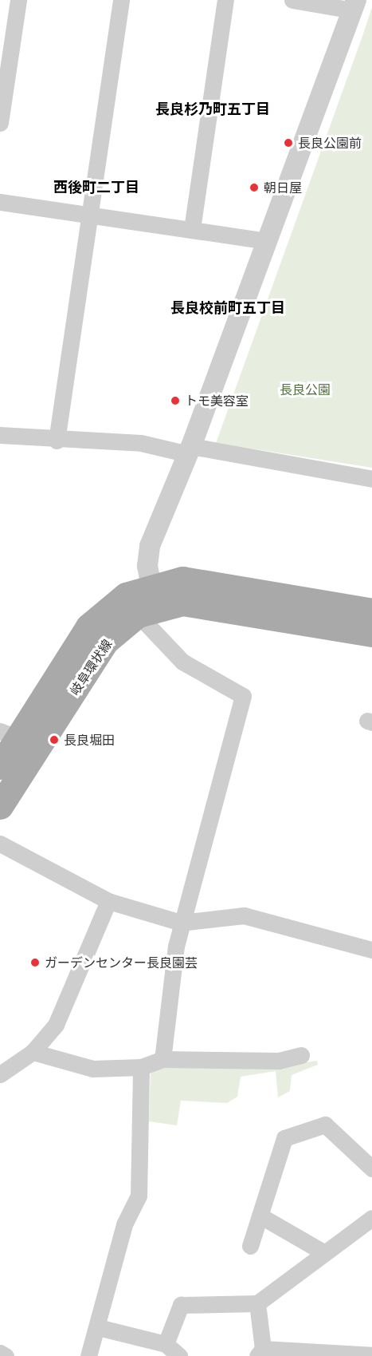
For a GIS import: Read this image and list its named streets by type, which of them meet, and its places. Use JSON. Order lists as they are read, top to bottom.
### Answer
{
  "streets": {
    "main road": ["岐阜環状線"]
  },
  "districts": ["長良杉乃町五丁目", "西後町二丁目", "長良校前町五丁目"],
  "parks": ["長良公園"],
  "places": [
    "長良公園前",
    "朝日屋",
    "トモ美容室",
    "長良堀田",
    "ガーデンセンター長良園芸"
  ]
}
